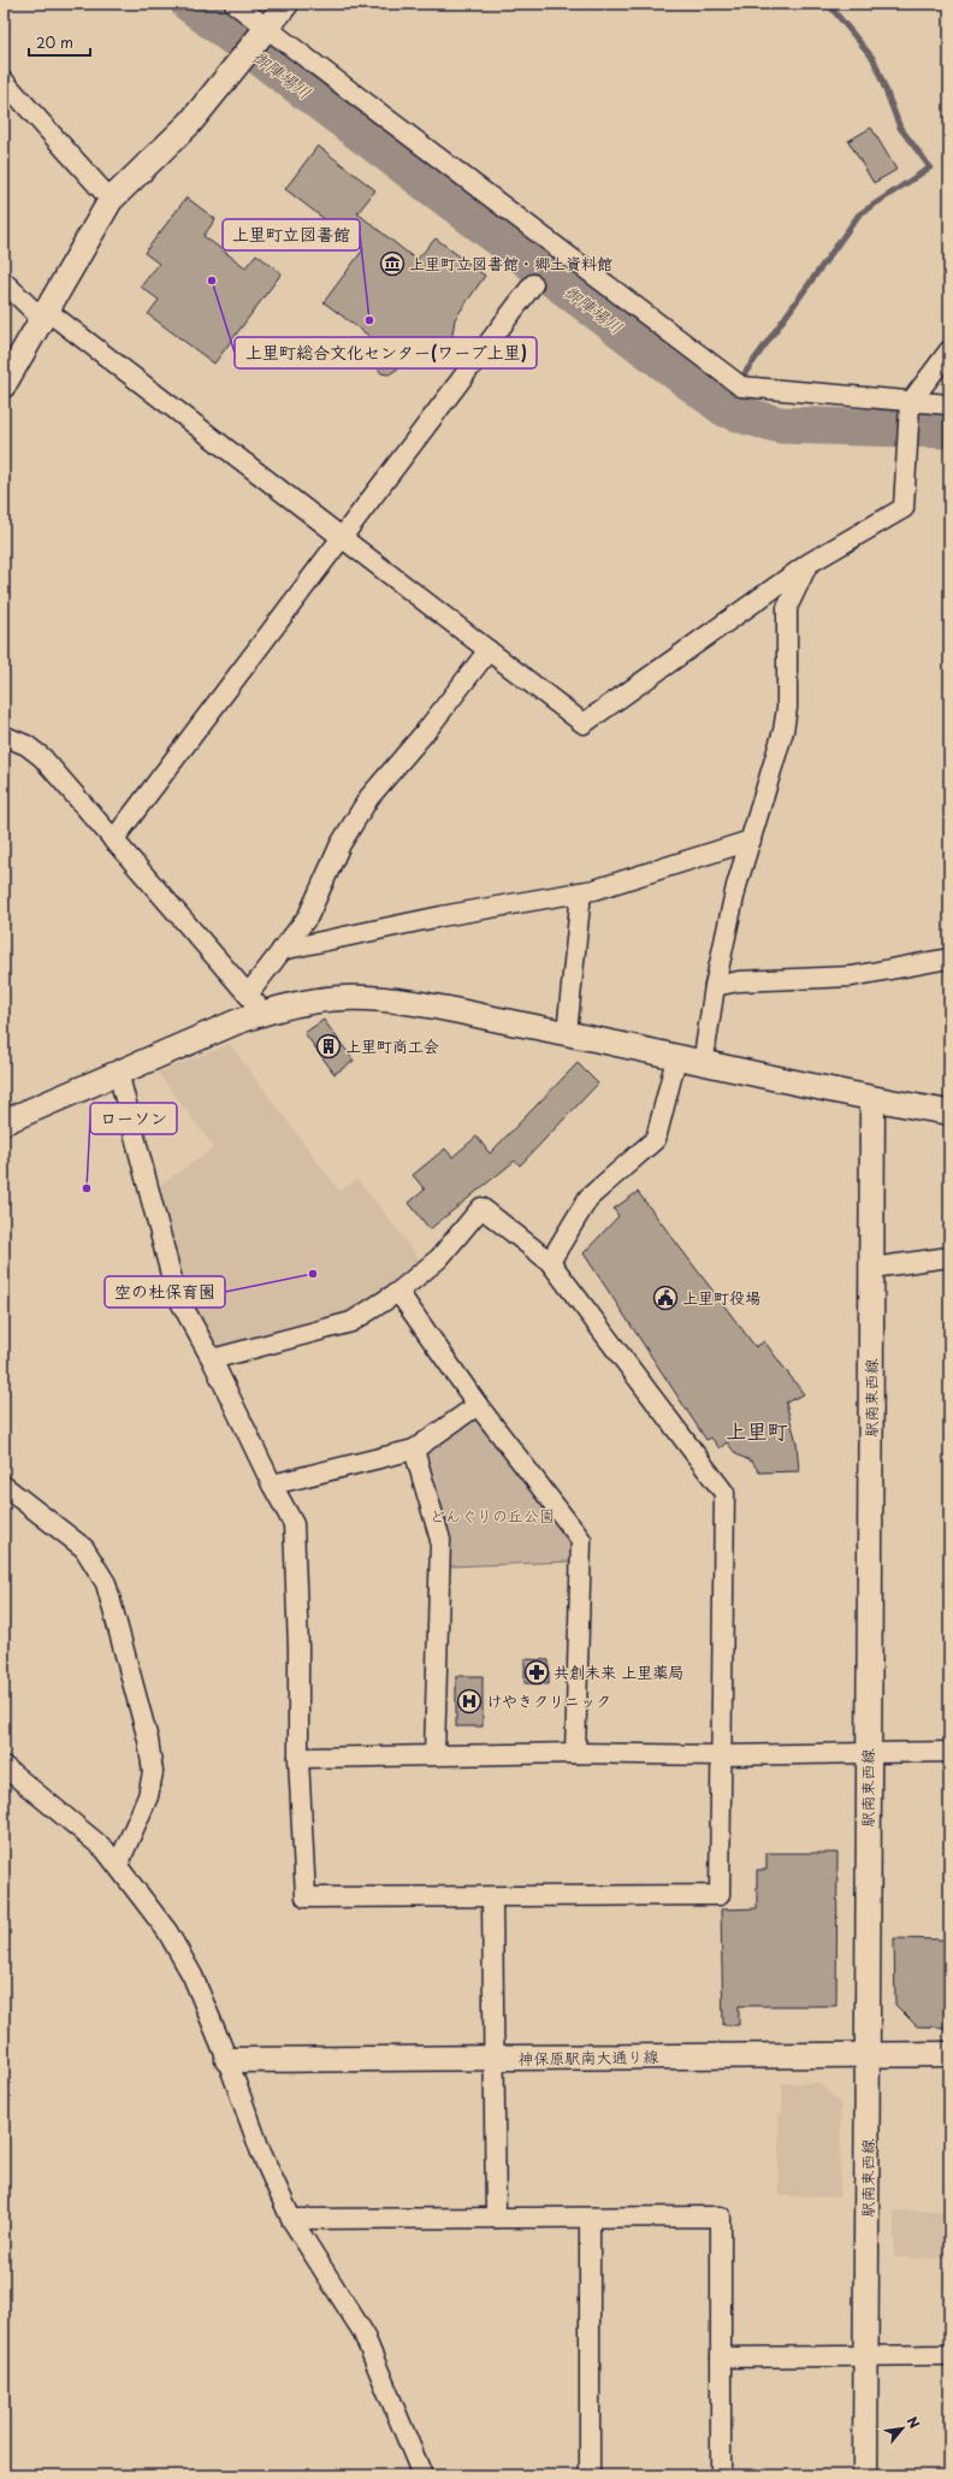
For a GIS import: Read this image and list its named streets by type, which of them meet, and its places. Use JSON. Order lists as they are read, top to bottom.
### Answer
{
  "streets": {
    "street": ["駅南東西線", "神保原駅南大通り線"]
  },
  "crossings": [
    ["駅南東西線", "神保原駅南大通り線"]
  ],
  "districts": ["上里町"],
  "water": ["御陣場川"],
  "parks": ["どんぐりの丘公園"],
  "places": {
    "museum": ["上里町立図書館・郷土資料館"],
    "other": [
      "上里町総合文化センター(ワープ上里)",
      "上里町立図書館",
      "ローソン",
      "空の杜保育園"
    ],
    "building": ["上里町商工会"],
    "public building": ["上里町役場"],
    "pharmacy": ["共創未来 上里薬局"],
    "hospital": ["けやきクリニック"]
  },
  "scale_bar": "20 m",
  "north": "top right"
}
